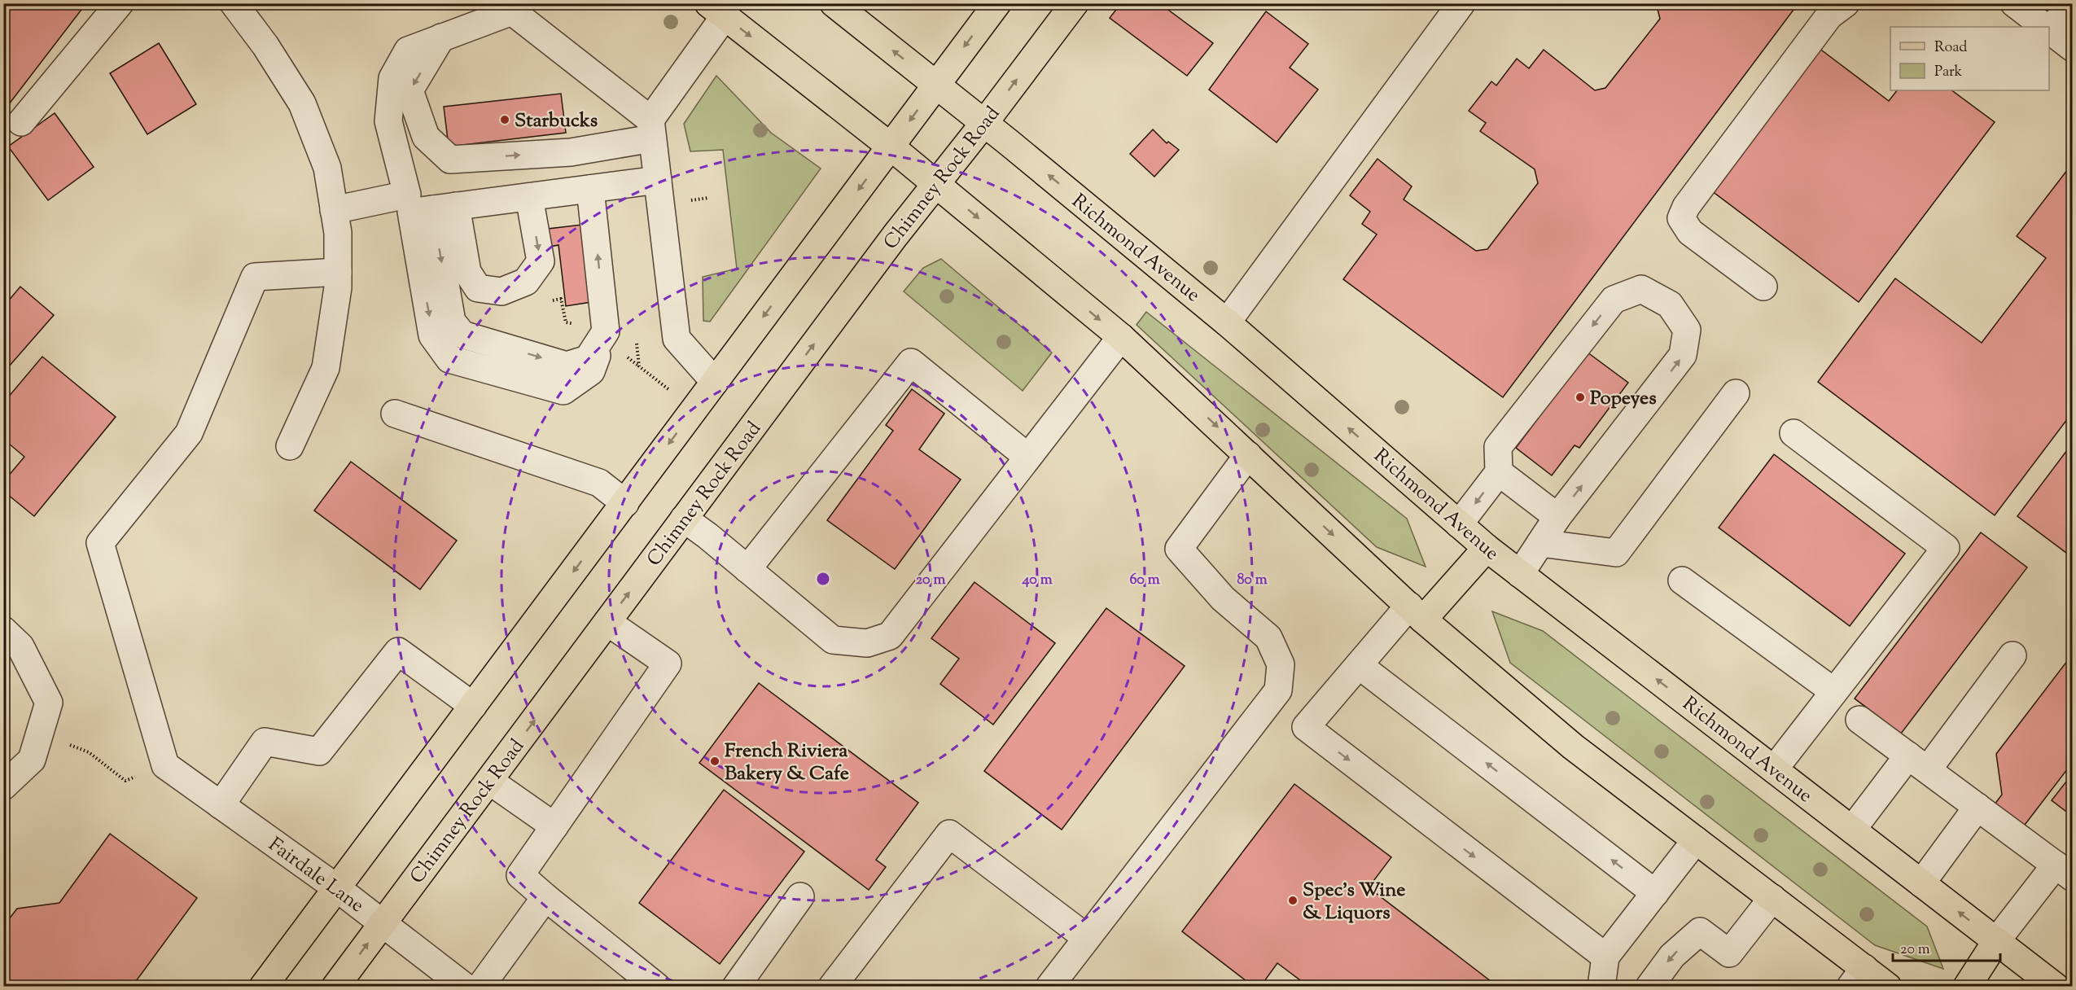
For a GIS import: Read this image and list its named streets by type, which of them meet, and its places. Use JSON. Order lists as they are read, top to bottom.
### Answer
{
  "streets": {
    "main road": ["Chimney Rock Road", "Richmond Avenue"],
    "street": ["Fairdale Lane"]
  },
  "crossings": [
    ["Chimney Rock Road", "Richmond Avenue"],
    ["Chimney Rock Road", "Fairdale Lane"]
  ],
  "places": [
    "Starbucks",
    "Popeyes",
    "French Riviera Bakery & Cafe",
    "Spec's Wine & Liquors"
  ],
  "legend": ["Road", "Park"],
  "scale_bar": "20 m",
  "rings": [
    "20 m",
    "40 m",
    "60 m",
    "80 m"
  ]
}
